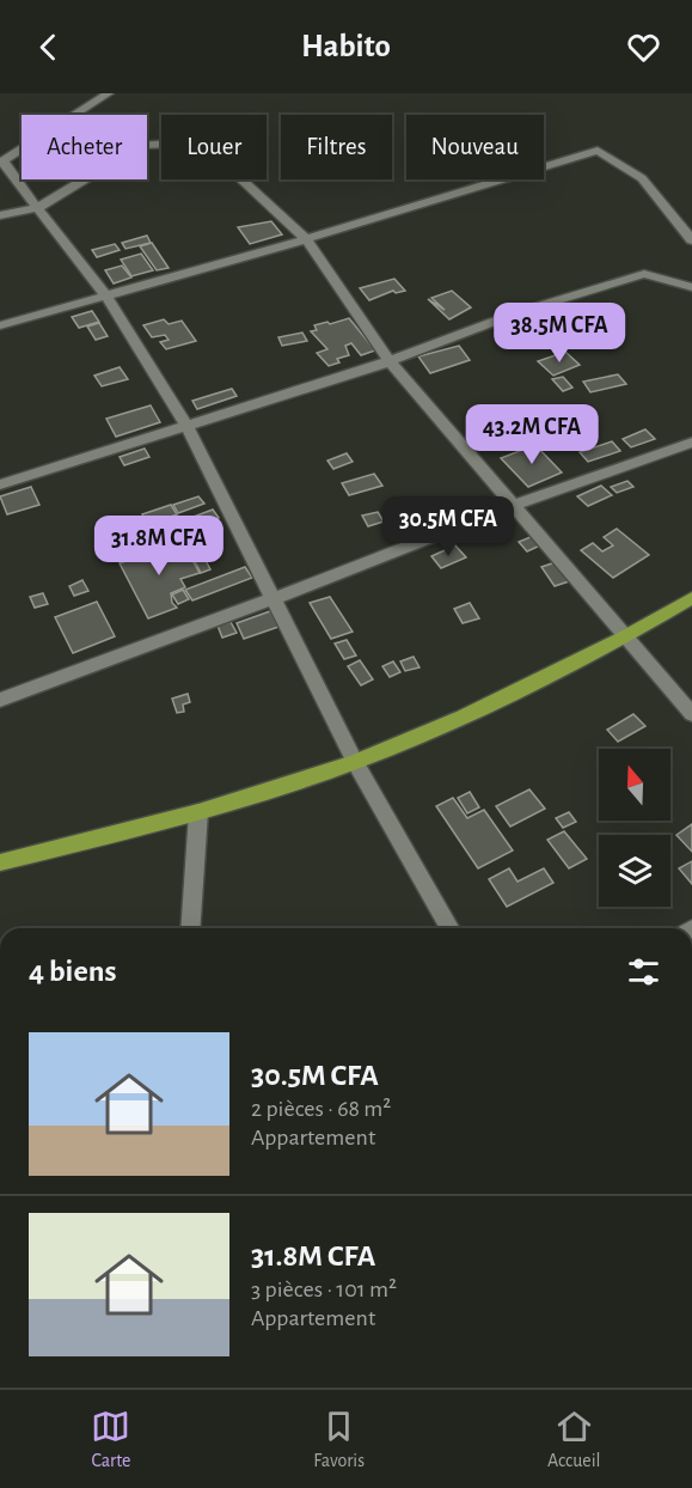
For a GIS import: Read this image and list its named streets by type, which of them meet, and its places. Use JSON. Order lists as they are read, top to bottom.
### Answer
{
  "north": "top",
  "page": {
    "header": "Habito",
    "chip": [
      "Acheter",
      "Louer",
      "Filtres",
      "Nouveau"
    ],
    "price": [
      "38.5M CFA",
      "43.2M CFA",
      "30.5M CFA",
      "31.8M CFA"
    ],
    "heading": "4 biens",
    "list": [
      {
        "name": "30.5M CFA",
        "note": "2 pièces · 68 m² · Appartement"
      },
      {
        "name": "31.8M CFA",
        "note": "3 pièces · 101 m² · Appartement"
      }
    ],
    "tabs": ["Carte", "Favoris", "Accueil"]
  }
}
